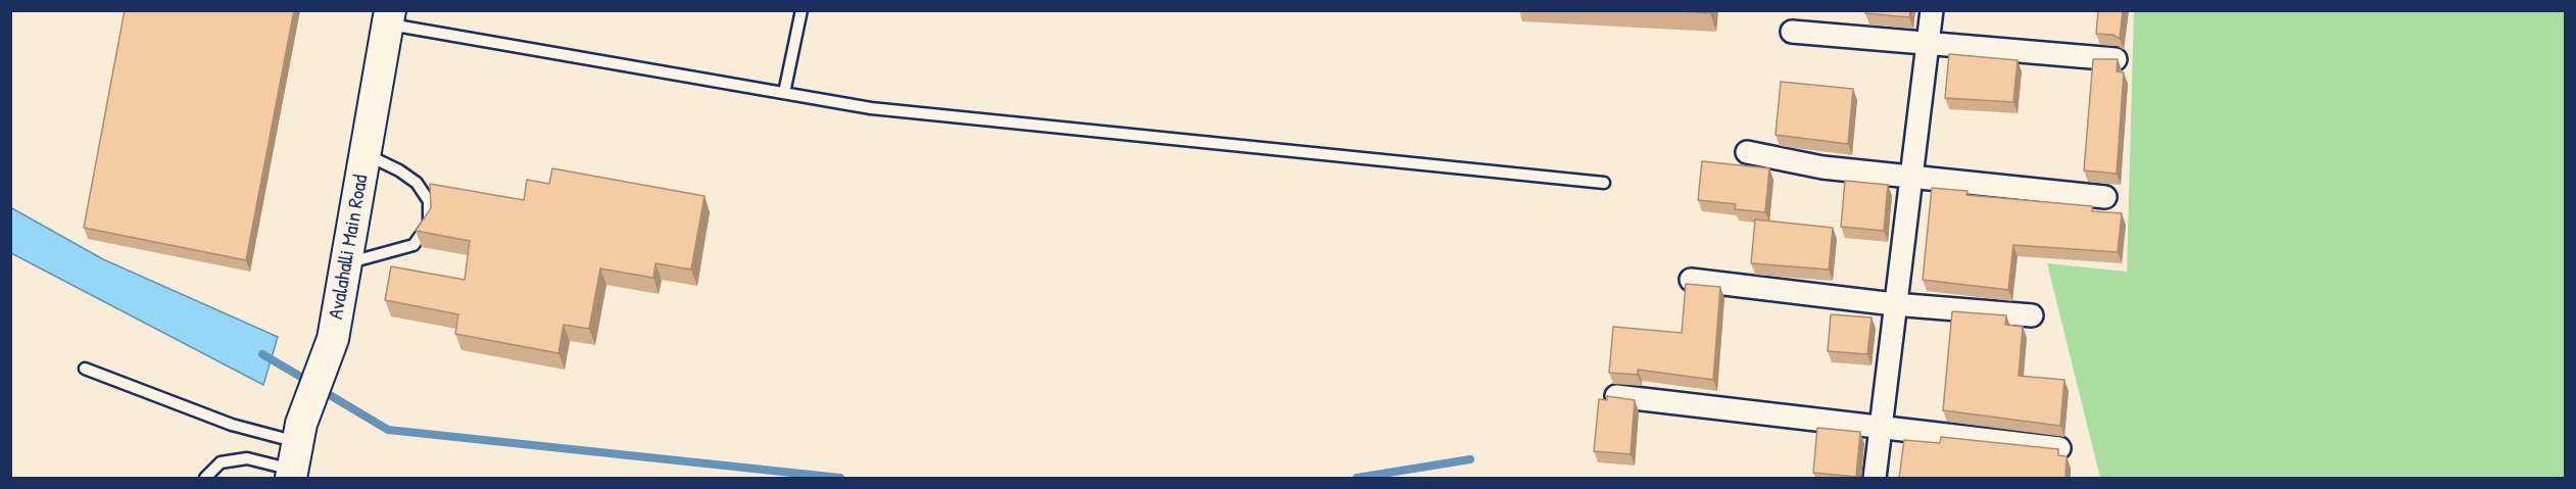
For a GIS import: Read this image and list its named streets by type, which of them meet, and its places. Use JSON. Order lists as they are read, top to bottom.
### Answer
{
  "streets": {
    "main road": ["Avalahalli Main Road"]
  }
}
